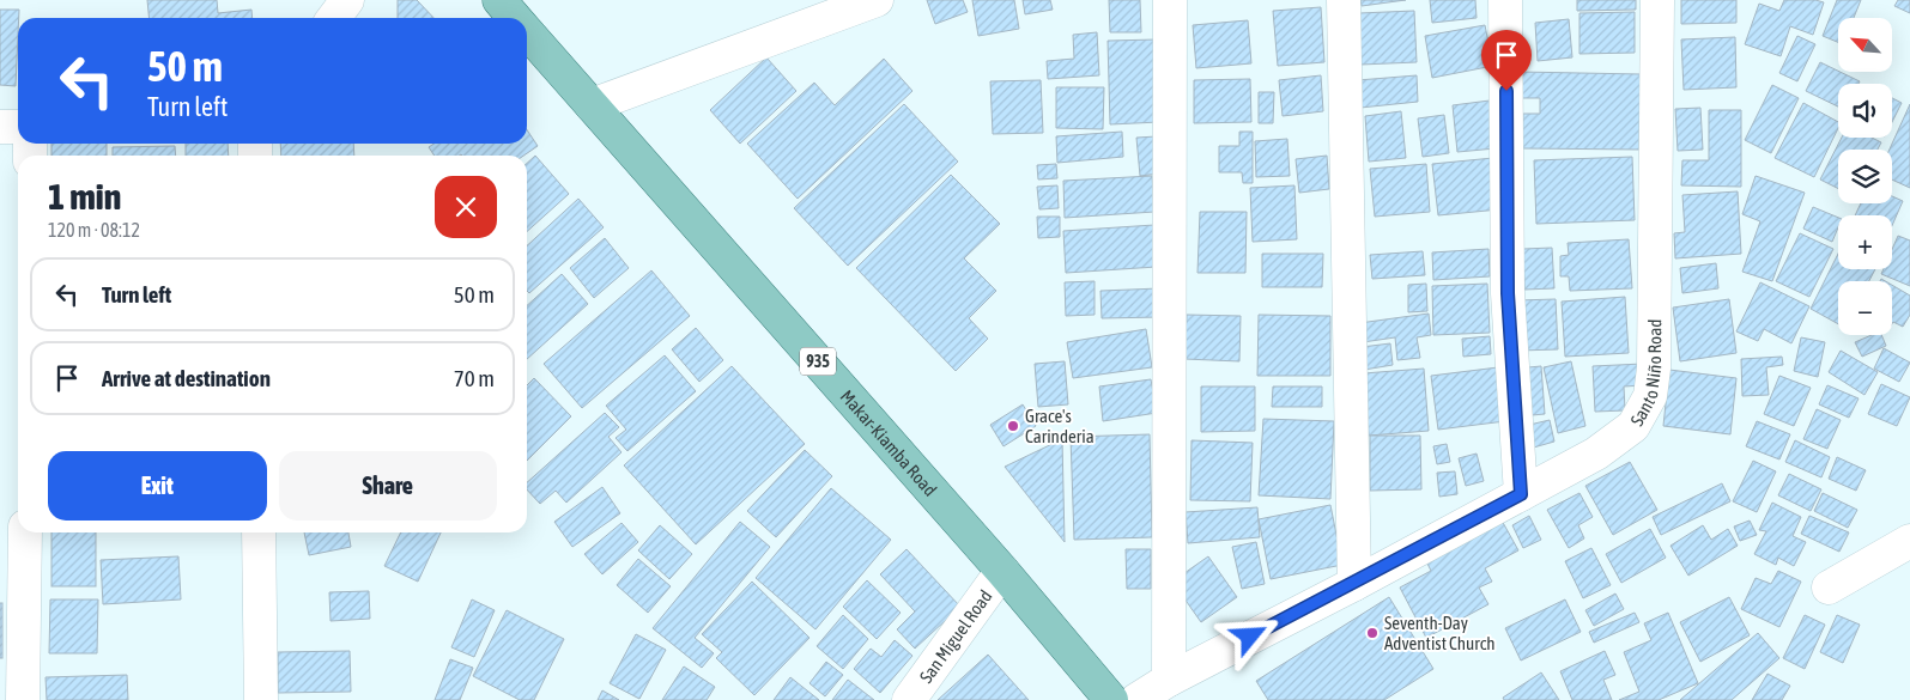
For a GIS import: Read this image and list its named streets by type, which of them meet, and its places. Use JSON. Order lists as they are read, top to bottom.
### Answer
{
  "streets": {
    "main road": ["935", "Makar-Kiamba Road"],
    "street": ["Santo Niño Road", "San Miguel Road"]
  },
  "crossings": [
    ["Makar-Kiamba Road", "San Miguel Road"]
  ],
  "places": ["Grace's Carinderia", "Seventh-Day Adventist Church"],
  "north": "top left",
  "page": {
    "map_buttons": ["+", "−"],
    "turn": ["50 m", "Turn left"],
    "heading": ["1 min", "120 m · 08:12"],
    "list": [
      {
        "name": "Turn left",
        "value": "50 m"
      },
      {
        "name": "Arrive at destination",
        "value": "70 m"
      }
    ],
    "buttons": ["Exit", "Share"]
  }
}
